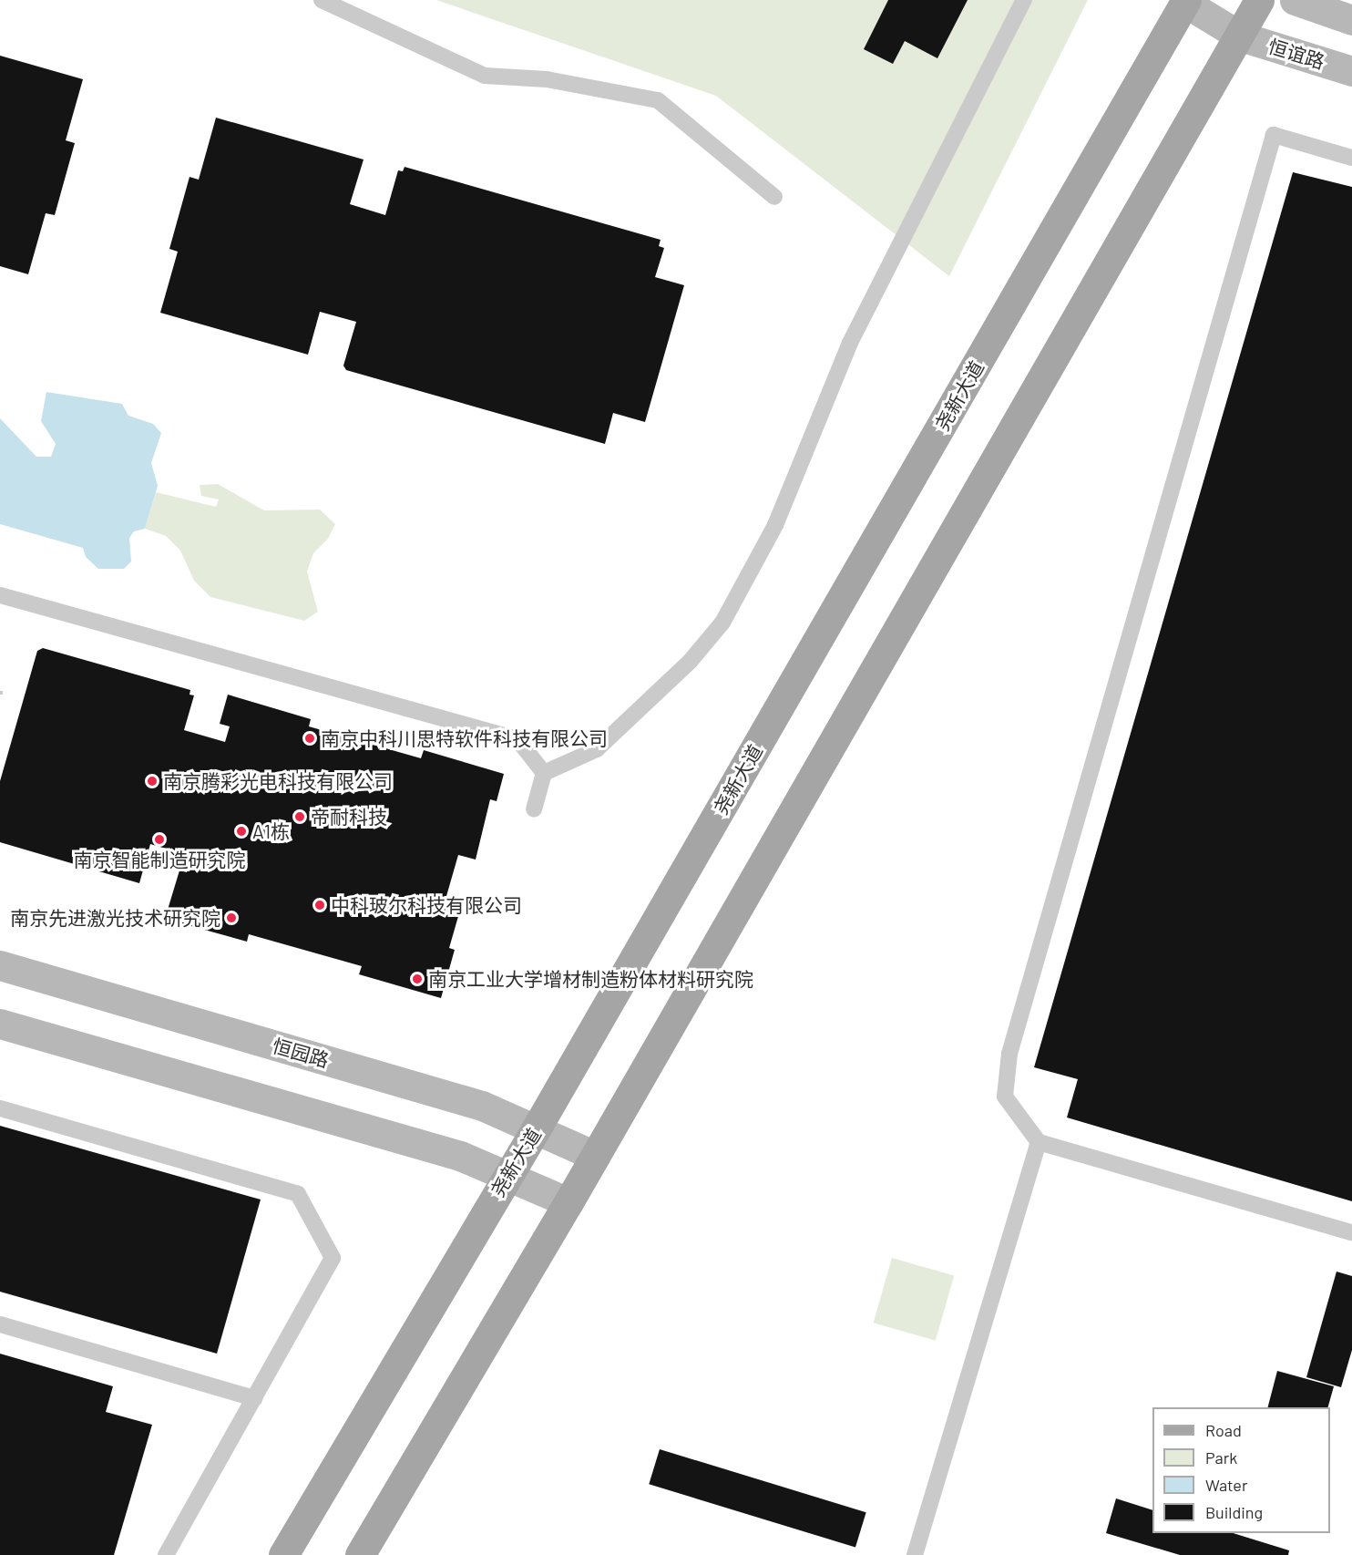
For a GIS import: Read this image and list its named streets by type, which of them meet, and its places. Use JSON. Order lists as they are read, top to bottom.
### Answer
{
  "streets": {
    "main road": ["尧新大道"],
    "street": ["恒谊路", "恒园路"]
  },
  "crossings": [
    ["恒谊路", "尧新大道"],
    ["尧新大道", "恒园路"]
  ],
  "places": [
    "南京中科川思特软件科技有限公司",
    "南京腾彩光电科技有限公司",
    "帝耐科技",
    "A1栋",
    "南京智能制造研究院",
    "中科玻尔科技有限公司",
    "南京先进激光技术研究院",
    "南京工业大学增材制造粉体材料研究院"
  ],
  "legend": [
    "Road",
    "Park",
    "Water",
    "Building"
  ]
}
